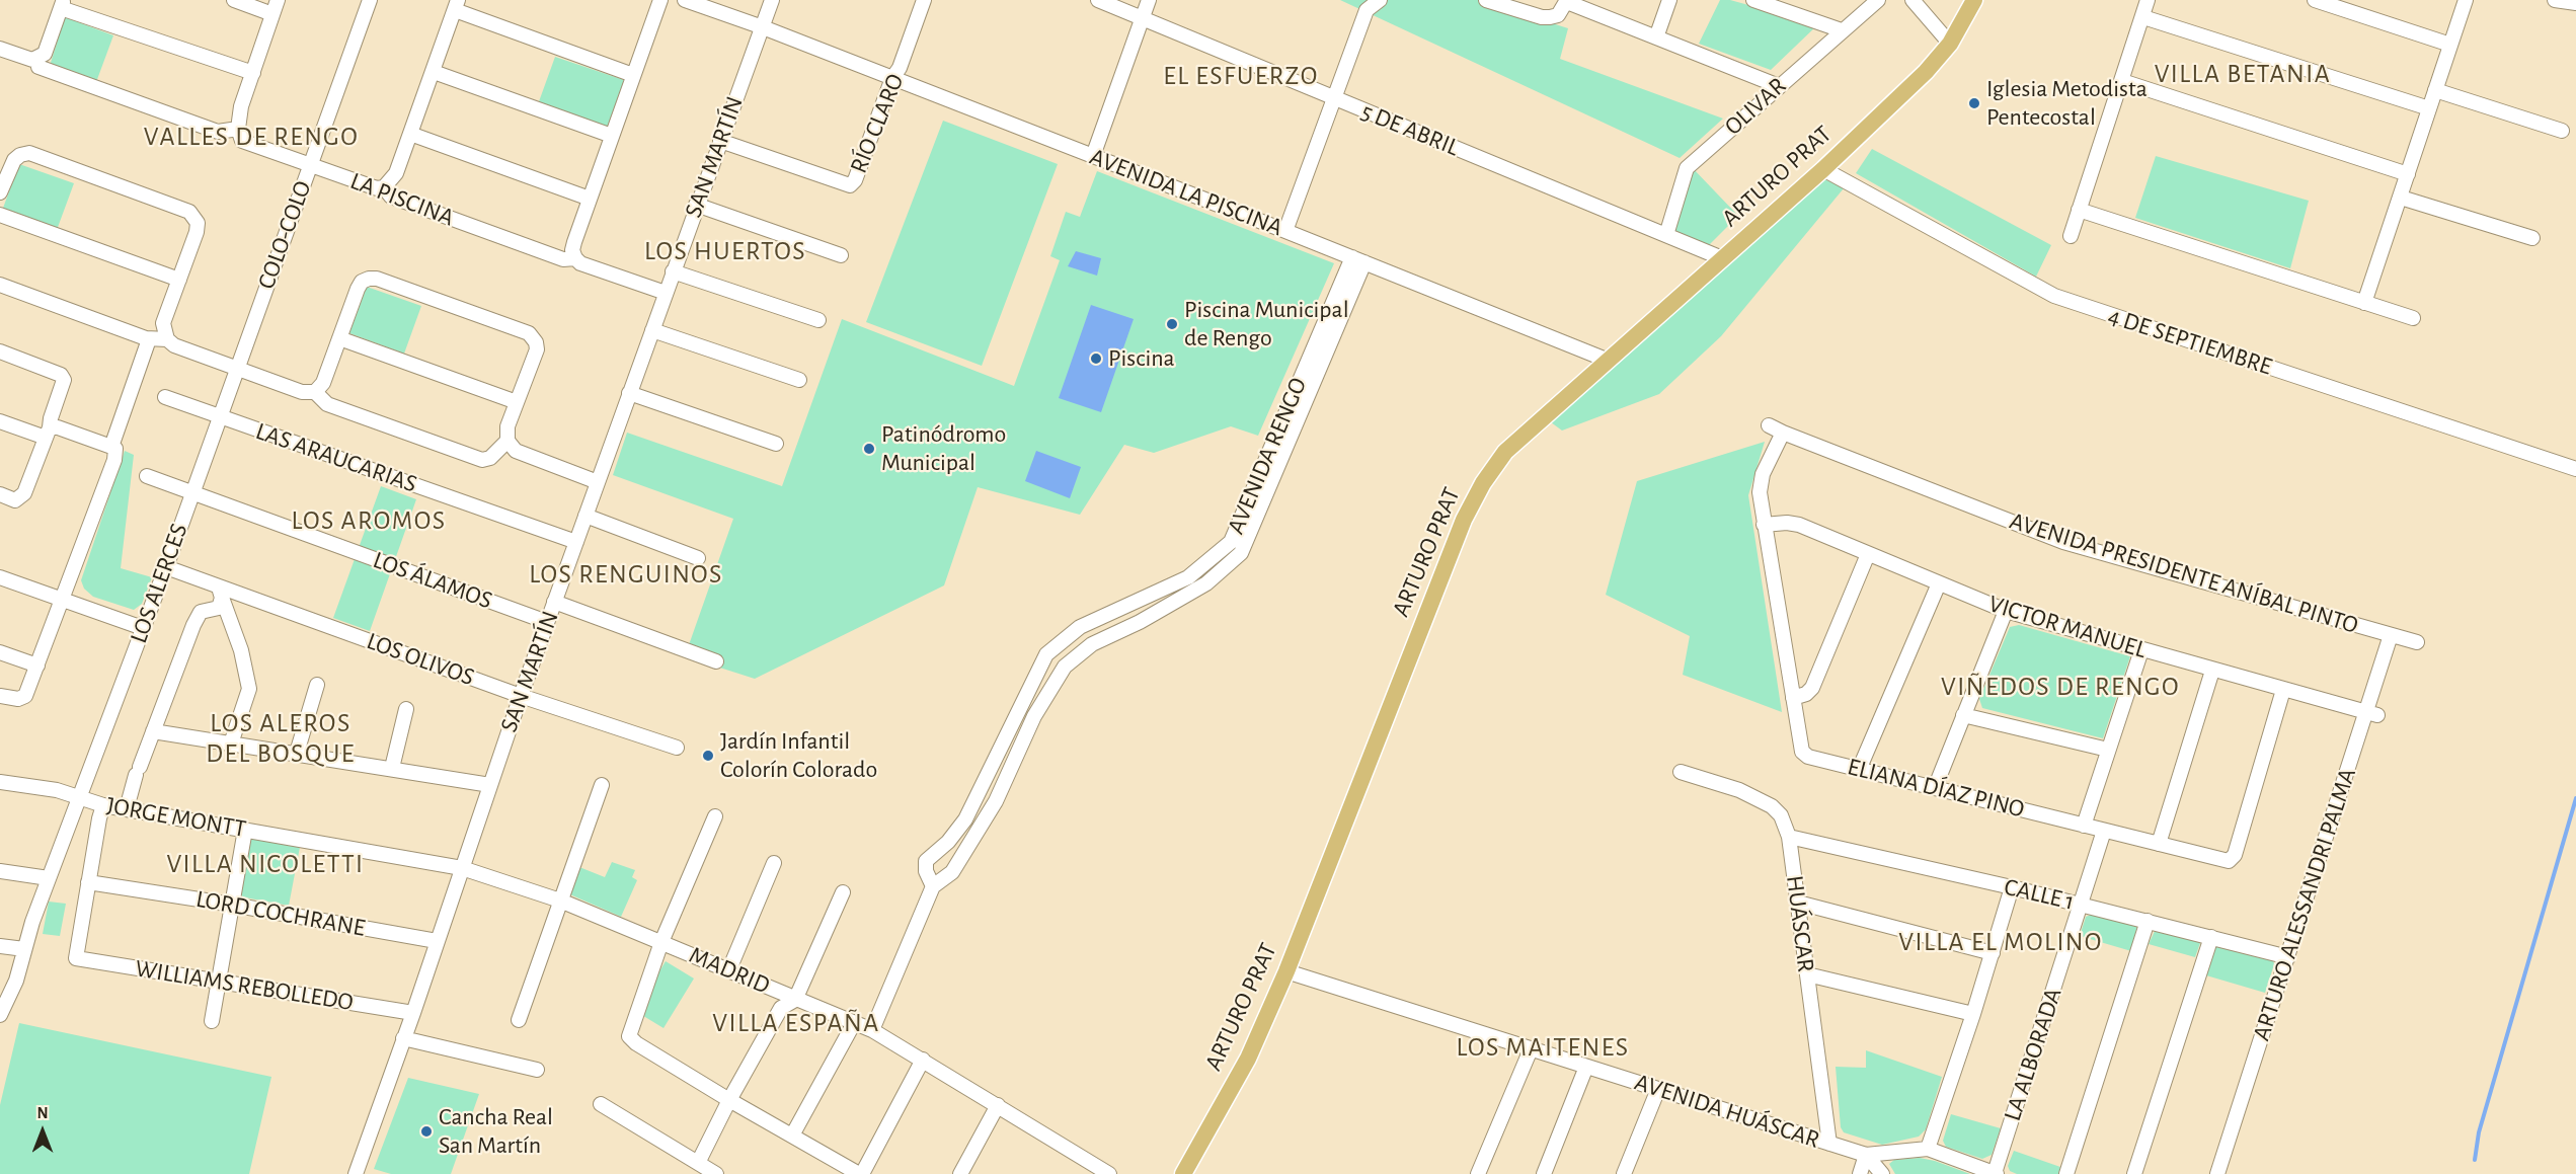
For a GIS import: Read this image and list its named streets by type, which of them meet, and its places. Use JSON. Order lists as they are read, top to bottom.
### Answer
{
  "streets": {
    "main road": ["ARTURO PRAT"],
    "street": [
      "OLIVAR",
      "RÍO CLARO",
      "5 DE ABRIL",
      "SAN MARTÍN",
      "AVENIDA LA PISCINA",
      "LA PISCINA",
      "COLO-COLO",
      "4 DE SEPTIEMBRE",
      "AVENIDA RENGO",
      "LAS ARAUCARIAS",
      "AVENIDA PRESIDENTE ANÍBAL PINTO",
      "LOS ÁLAMOS",
      "LOS ALERCES",
      "VICTOR MANUEL",
      "LOS OLIVOS",
      "ELIANA DÍAZ PINO",
      "JORGE MONTT",
      "CALLE 1",
      "ARTURO ALESSANDRI PALMA",
      "LORD COCHRANE",
      "HUÁSCAR",
      "MADRID",
      "WILLIAMS REBOLLEDO",
      "LA ALBORADA",
      "AVENIDA HUÁSCAR"
    ]
  },
  "crossings": [
    ["OLIVAR", "5 DE ABRIL"],
    ["RÍO CLARO", "SAN MARTÍN"],
    ["RÍO CLARO", "AVENIDA LA PISCINA"],
    ["5 DE ABRIL", "ARTURO PRAT"],
    ["SAN MARTÍN", "AVENIDA LA PISCINA"],
    ["SAN MARTÍN", "LA PISCINA"],
    ["SAN MARTÍN", "LAS ARAUCARIAS"],
    ["SAN MARTÍN", "LOS ÁLAMOS"],
    ["SAN MARTÍN", "LOS OLIVOS"],
    ["SAN MARTÍN", "JORGE MONTT"],
    ["SAN MARTÍN", "LORD COCHRANE"],
    ["SAN MARTÍN", "MADRID"],
    ["SAN MARTÍN", "WILLIAMS REBOLLEDO"],
    ["ARTURO PRAT", "AVENIDA LA PISCINA"],
    ["ARTURO PRAT", "4 DE SEPTIEMBRE"],
    ["ARTURO PRAT", "AVENIDA HUÁSCAR"],
    ["AVENIDA LA PISCINA", "AVENIDA RENGO"],
    ["LA PISCINA", "COLO-COLO"],
    ["COLO-COLO", "LOS ALERCES"],
    ["AVENIDA RENGO", "MADRID"],
    ["LAS ARAUCARIAS", "LOS ALERCES"],
    ["AVENIDA PRESIDENTE ANÍBAL PINTO", "ELIANA DÍAZ PINO"],
    ["AVENIDA PRESIDENTE ANÍBAL PINTO", "ARTURO ALESSANDRI PALMA"],
    ["LOS ÁLAMOS", "LOS ALERCES"],
    ["LOS ALERCES", "LOS OLIVOS"],
    ["LOS ALERCES", "JORGE MONTT"],
    ["VICTOR MANUEL", "ELIANA DÍAZ PINO"],
    ["VICTOR MANUEL", "ARTURO ALESSANDRI PALMA"],
    ["ELIANA DÍAZ PINO", "LA ALBORADA"],
    ["JORGE MONTT", "MADRID"],
    ["CALLE 1", "ARTURO ALESSANDRI PALMA"],
    ["CALLE 1", "HUÁSCAR"],
    ["CALLE 1", "LA ALBORADA"],
    ["LORD COCHRANE", "WILLIAMS REBOLLEDO"],
    ["HUÁSCAR", "AVENIDA HUÁSCAR"]
  ],
  "districts": [
    "VILLA BETANIA",
    "EL ESFUERZO",
    "VALLES DE RENGO",
    "LOS HUERTOS",
    "LOS AROMOS",
    "LOS RENGUINOS",
    "VIÑEDOS DE RENGO",
    "LOS ALEROS DEL BOSQUE",
    "VILLA NICOLETTI",
    "VILLA EL MOLINO",
    "VILLA ESPAÑA",
    "LOS MAITENES"
  ],
  "places": [
    "Iglesia Metodista Pentecostal",
    "Piscina Municipal de Rengo",
    "Piscina",
    "Patinódromo Municipal",
    "Jardín Infantil Colorín Colorado",
    "Cancha Real San Martín"
  ],
  "north": "top"
}
